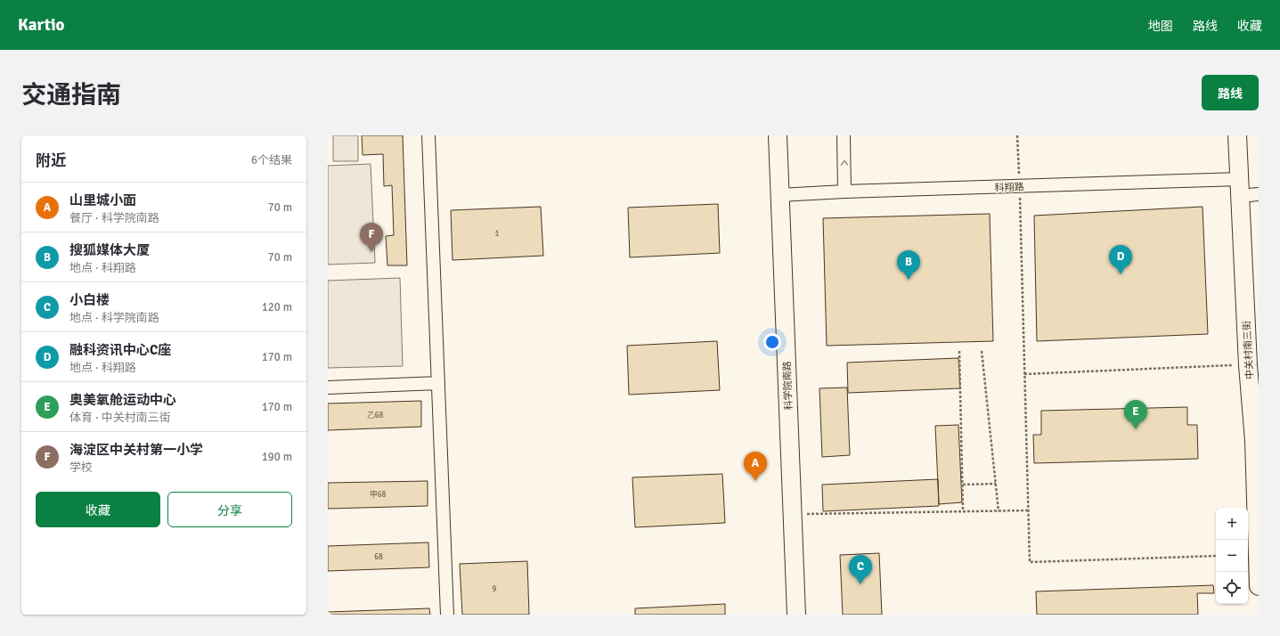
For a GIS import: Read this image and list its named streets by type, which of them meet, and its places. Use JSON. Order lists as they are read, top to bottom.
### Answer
{
  "streets": {
    "street": ["科翔路", "中关村南三街", "科学院南路"]
  },
  "crossings": [
    ["科翔路", "中关村南三街"],
    ["科翔路", "科学院南路"]
  ],
  "house_numbers": [
    "1",
    "乙68",
    "甲68",
    "68",
    "9"
  ],
  "page": {
    "header": "Kartio",
    "nav": ["地图", "路线", "收藏"],
    "title": "交通指南",
    "buttons": [
      "路线",
      ["收藏", "分享"]
    ],
    "heading": ["附近", "6个结果"],
    "list": [
      {
        "mark": "A",
        "name": "山里城小面",
        "note": "餐厅 · 科学院南路",
        "value": "70 m"
      },
      {
        "mark": "B",
        "name": "搜狐媒体大厦",
        "note": "地点 · 科翔路",
        "value": "70 m"
      },
      {
        "mark": "C",
        "name": "小白楼",
        "note": "地点 · 科学院南路",
        "value": "120 m"
      },
      {
        "mark": "D",
        "name": "融科资讯中心C座",
        "note": "地点 · 科翔路",
        "value": "170 m"
      },
      {
        "mark": "E",
        "name": "奥美氧舱运动中心",
        "note": "体育 · 中关村南三街",
        "value": "170 m"
      },
      {
        "mark": "F",
        "name": "海淀区中关村第一小学",
        "note": "学校",
        "value": "190 m"
      }
    ],
    "pins": [
      "F",
      "D",
      "B",
      "E",
      "A",
      "C"
    ],
    "map_buttons": ["+", "−"]
  }
}
